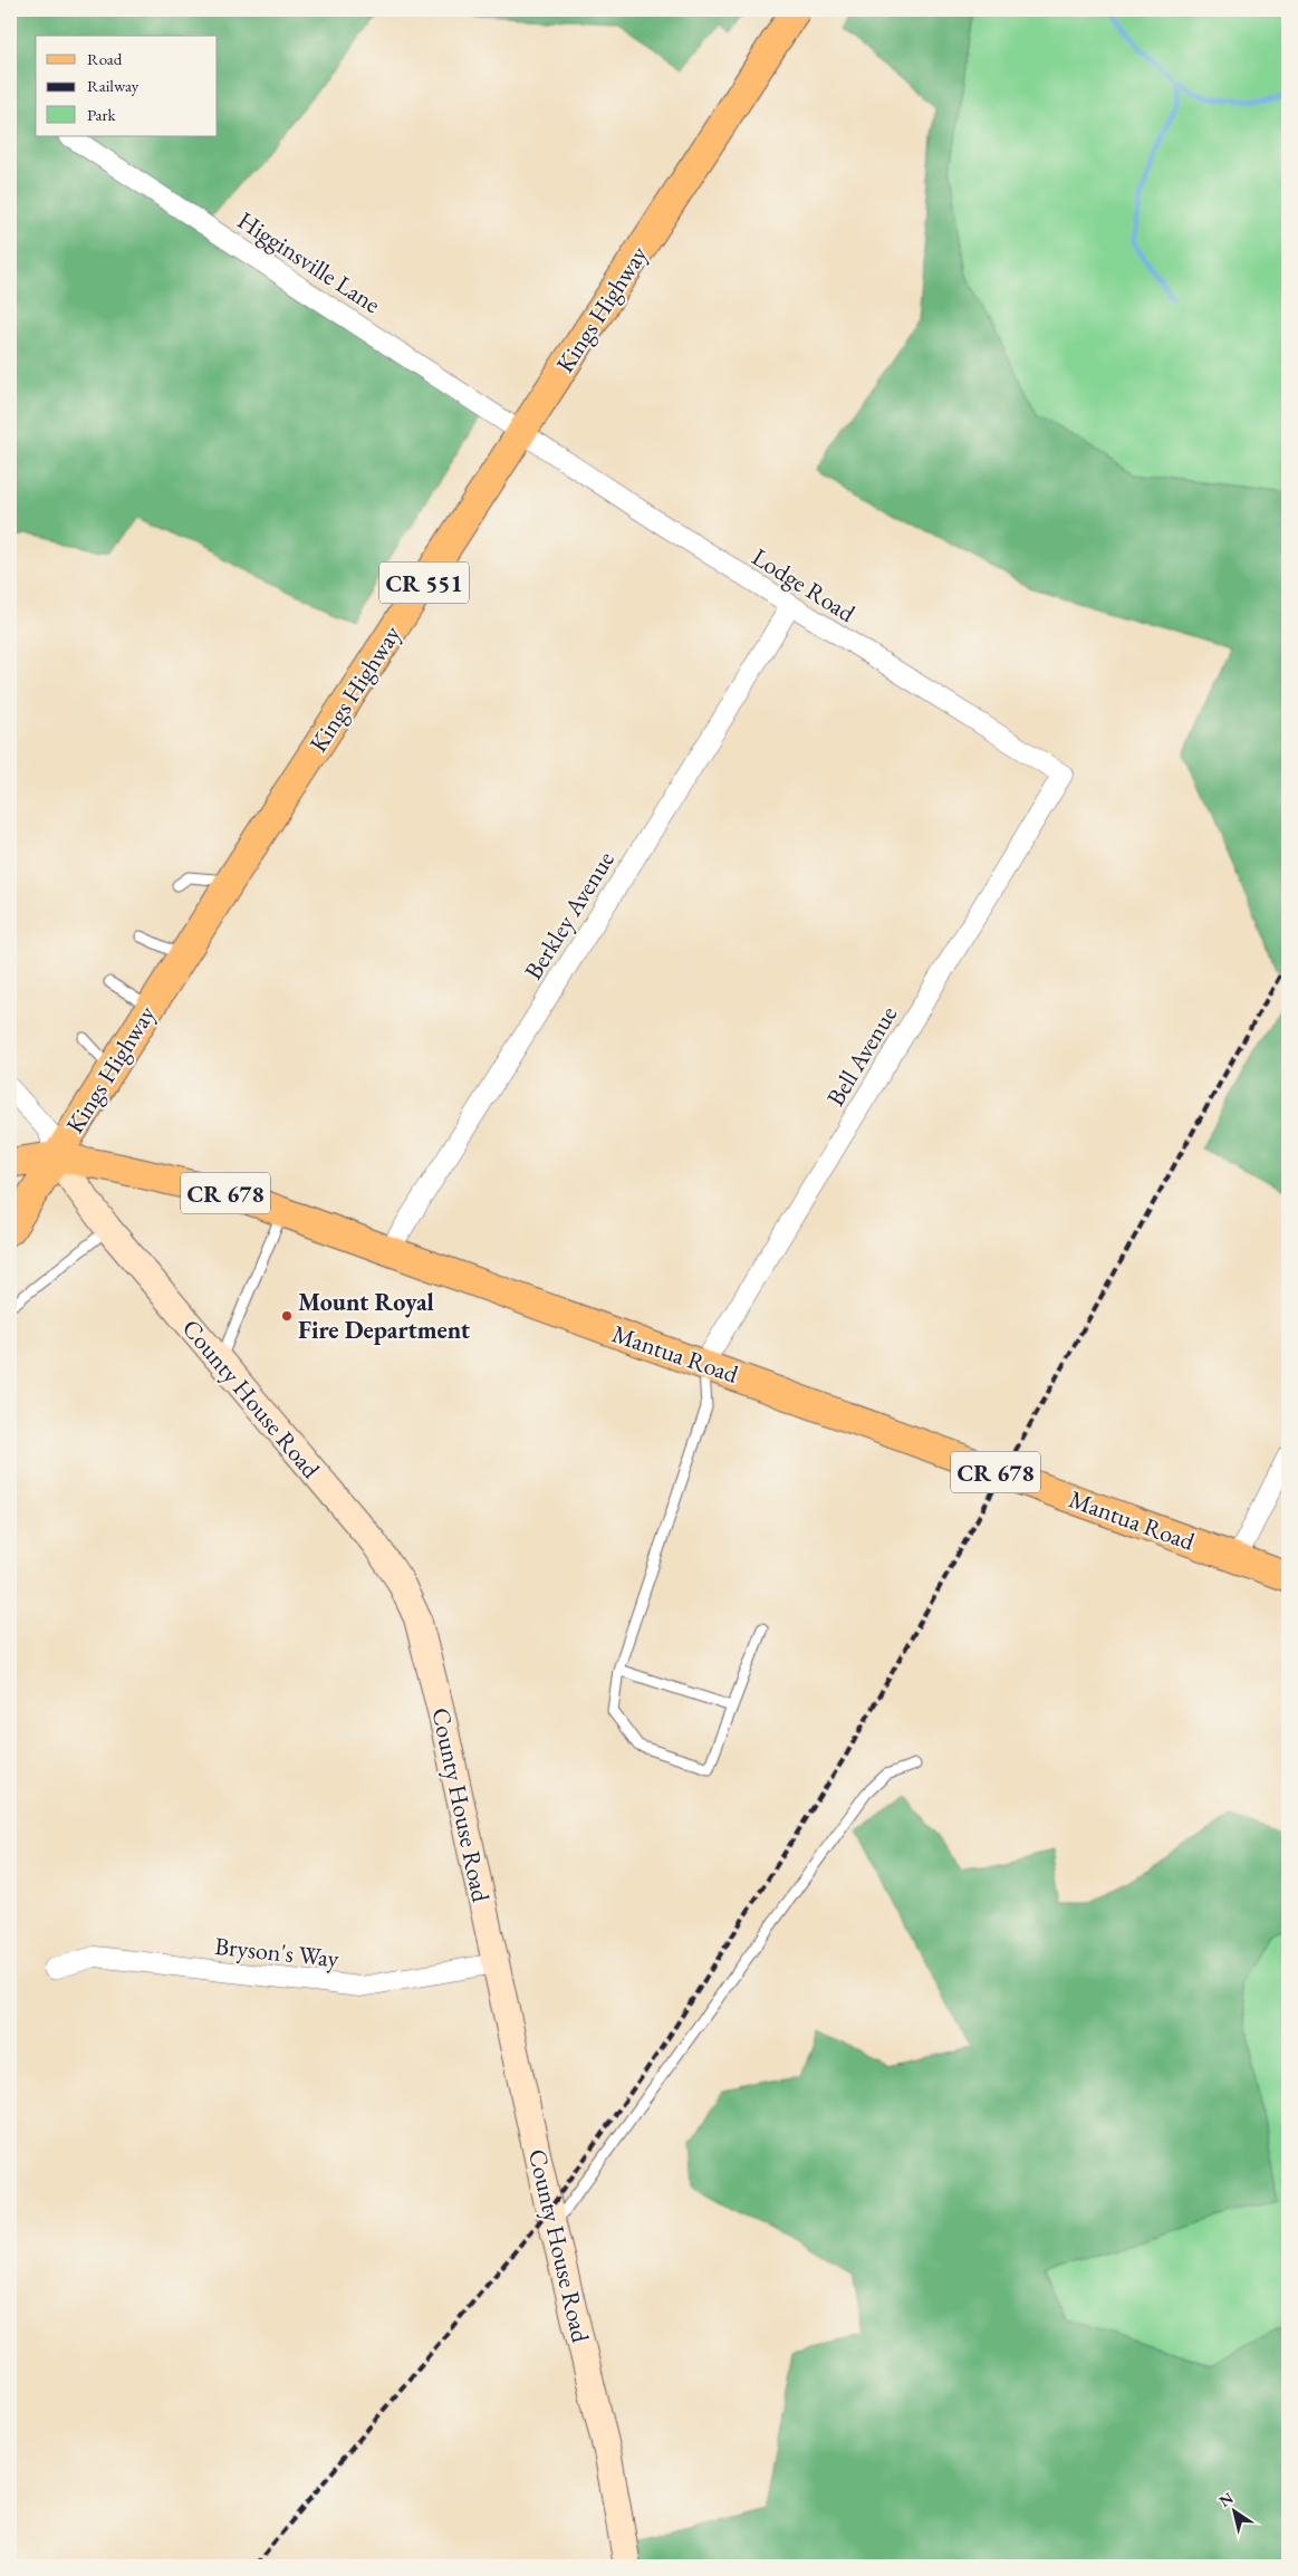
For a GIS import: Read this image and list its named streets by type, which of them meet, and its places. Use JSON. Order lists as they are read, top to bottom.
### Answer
{
  "streets": {
    "main road": [
      "Kings Highway",
      "CR 551",
      "CR 678",
      "Mantua Road"
    ],
    "street": [
      "Higginsville Lane",
      "Lodge Road",
      "Berkley Avenue",
      "Bell Avenue",
      "County House Road",
      "Bryson's Way"
    ]
  },
  "crossings": [
    ["Higginsville Lane", "Kings Highway"],
    ["Higginsville Lane", "Lodge Road"],
    ["Kings Highway", "Lodge Road"],
    ["Kings Highway", "CR 678"],
    ["Kings Highway", "Mantua Road"],
    ["Kings Highway", "County House Road"],
    ["Lodge Road", "Berkley Avenue"],
    ["Lodge Road", "Bell Avenue"],
    ["Berkley Avenue", "Mantua Road"],
    ["Bell Avenue", "Mantua Road"],
    ["CR 678", "Mantua Road"],
    ["CR 678", "County House Road"],
    ["Mantua Road", "County House Road"],
    ["County House Road", "Bryson's Way"]
  ],
  "places": ["Mount Royal Fire Department"],
  "legend": ["Road", "Railway", "Park"],
  "north": "top left"
}
